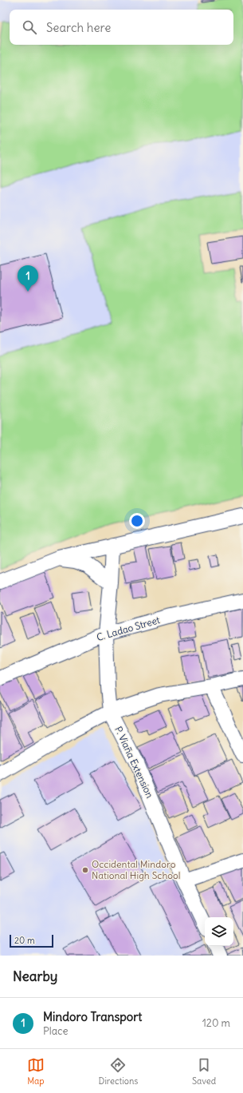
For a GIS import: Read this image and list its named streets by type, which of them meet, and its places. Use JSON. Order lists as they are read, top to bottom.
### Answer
{
  "streets": {
    "street": ["C. Ladao Street", "P. Viaña Extension"]
  },
  "places": ["Occidental Mindoro National High School"],
  "scale_bar": "20 m",
  "page": {
    "search": "Search here",
    "pins": "1",
    "scale": "20 m",
    "heading": "Nearby",
    "list": [
      {
        "mark": "1",
        "name": "Mindoro Transport",
        "note": "Place",
        "value": "120 m"
      }
    ],
    "nav": ["Map", "Directions", "Saved"]
  }
}
